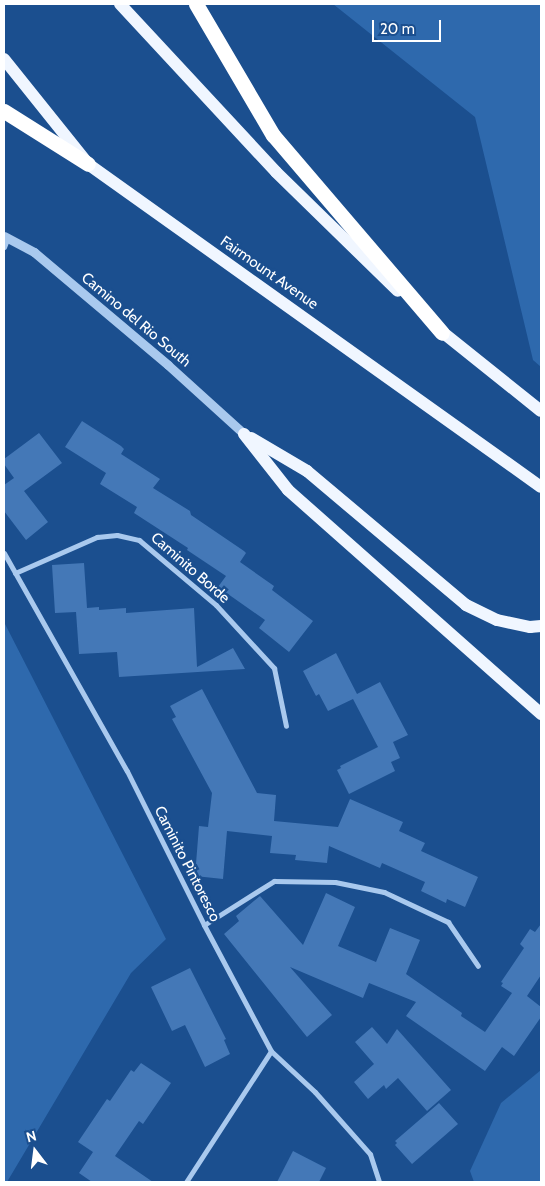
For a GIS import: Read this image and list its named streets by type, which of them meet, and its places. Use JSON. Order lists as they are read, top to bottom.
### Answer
{
  "streets": {
    "main road": ["Fairmount Avenue"],
    "street": ["Camino del Rio South", "Caminito Borde", "Caminito Pintoresco"]
  },
  "crossings": [
    ["Caminito Borde", "Caminito Pintoresco"]
  ],
  "scale_bar": "20 m",
  "north": "top"
}
